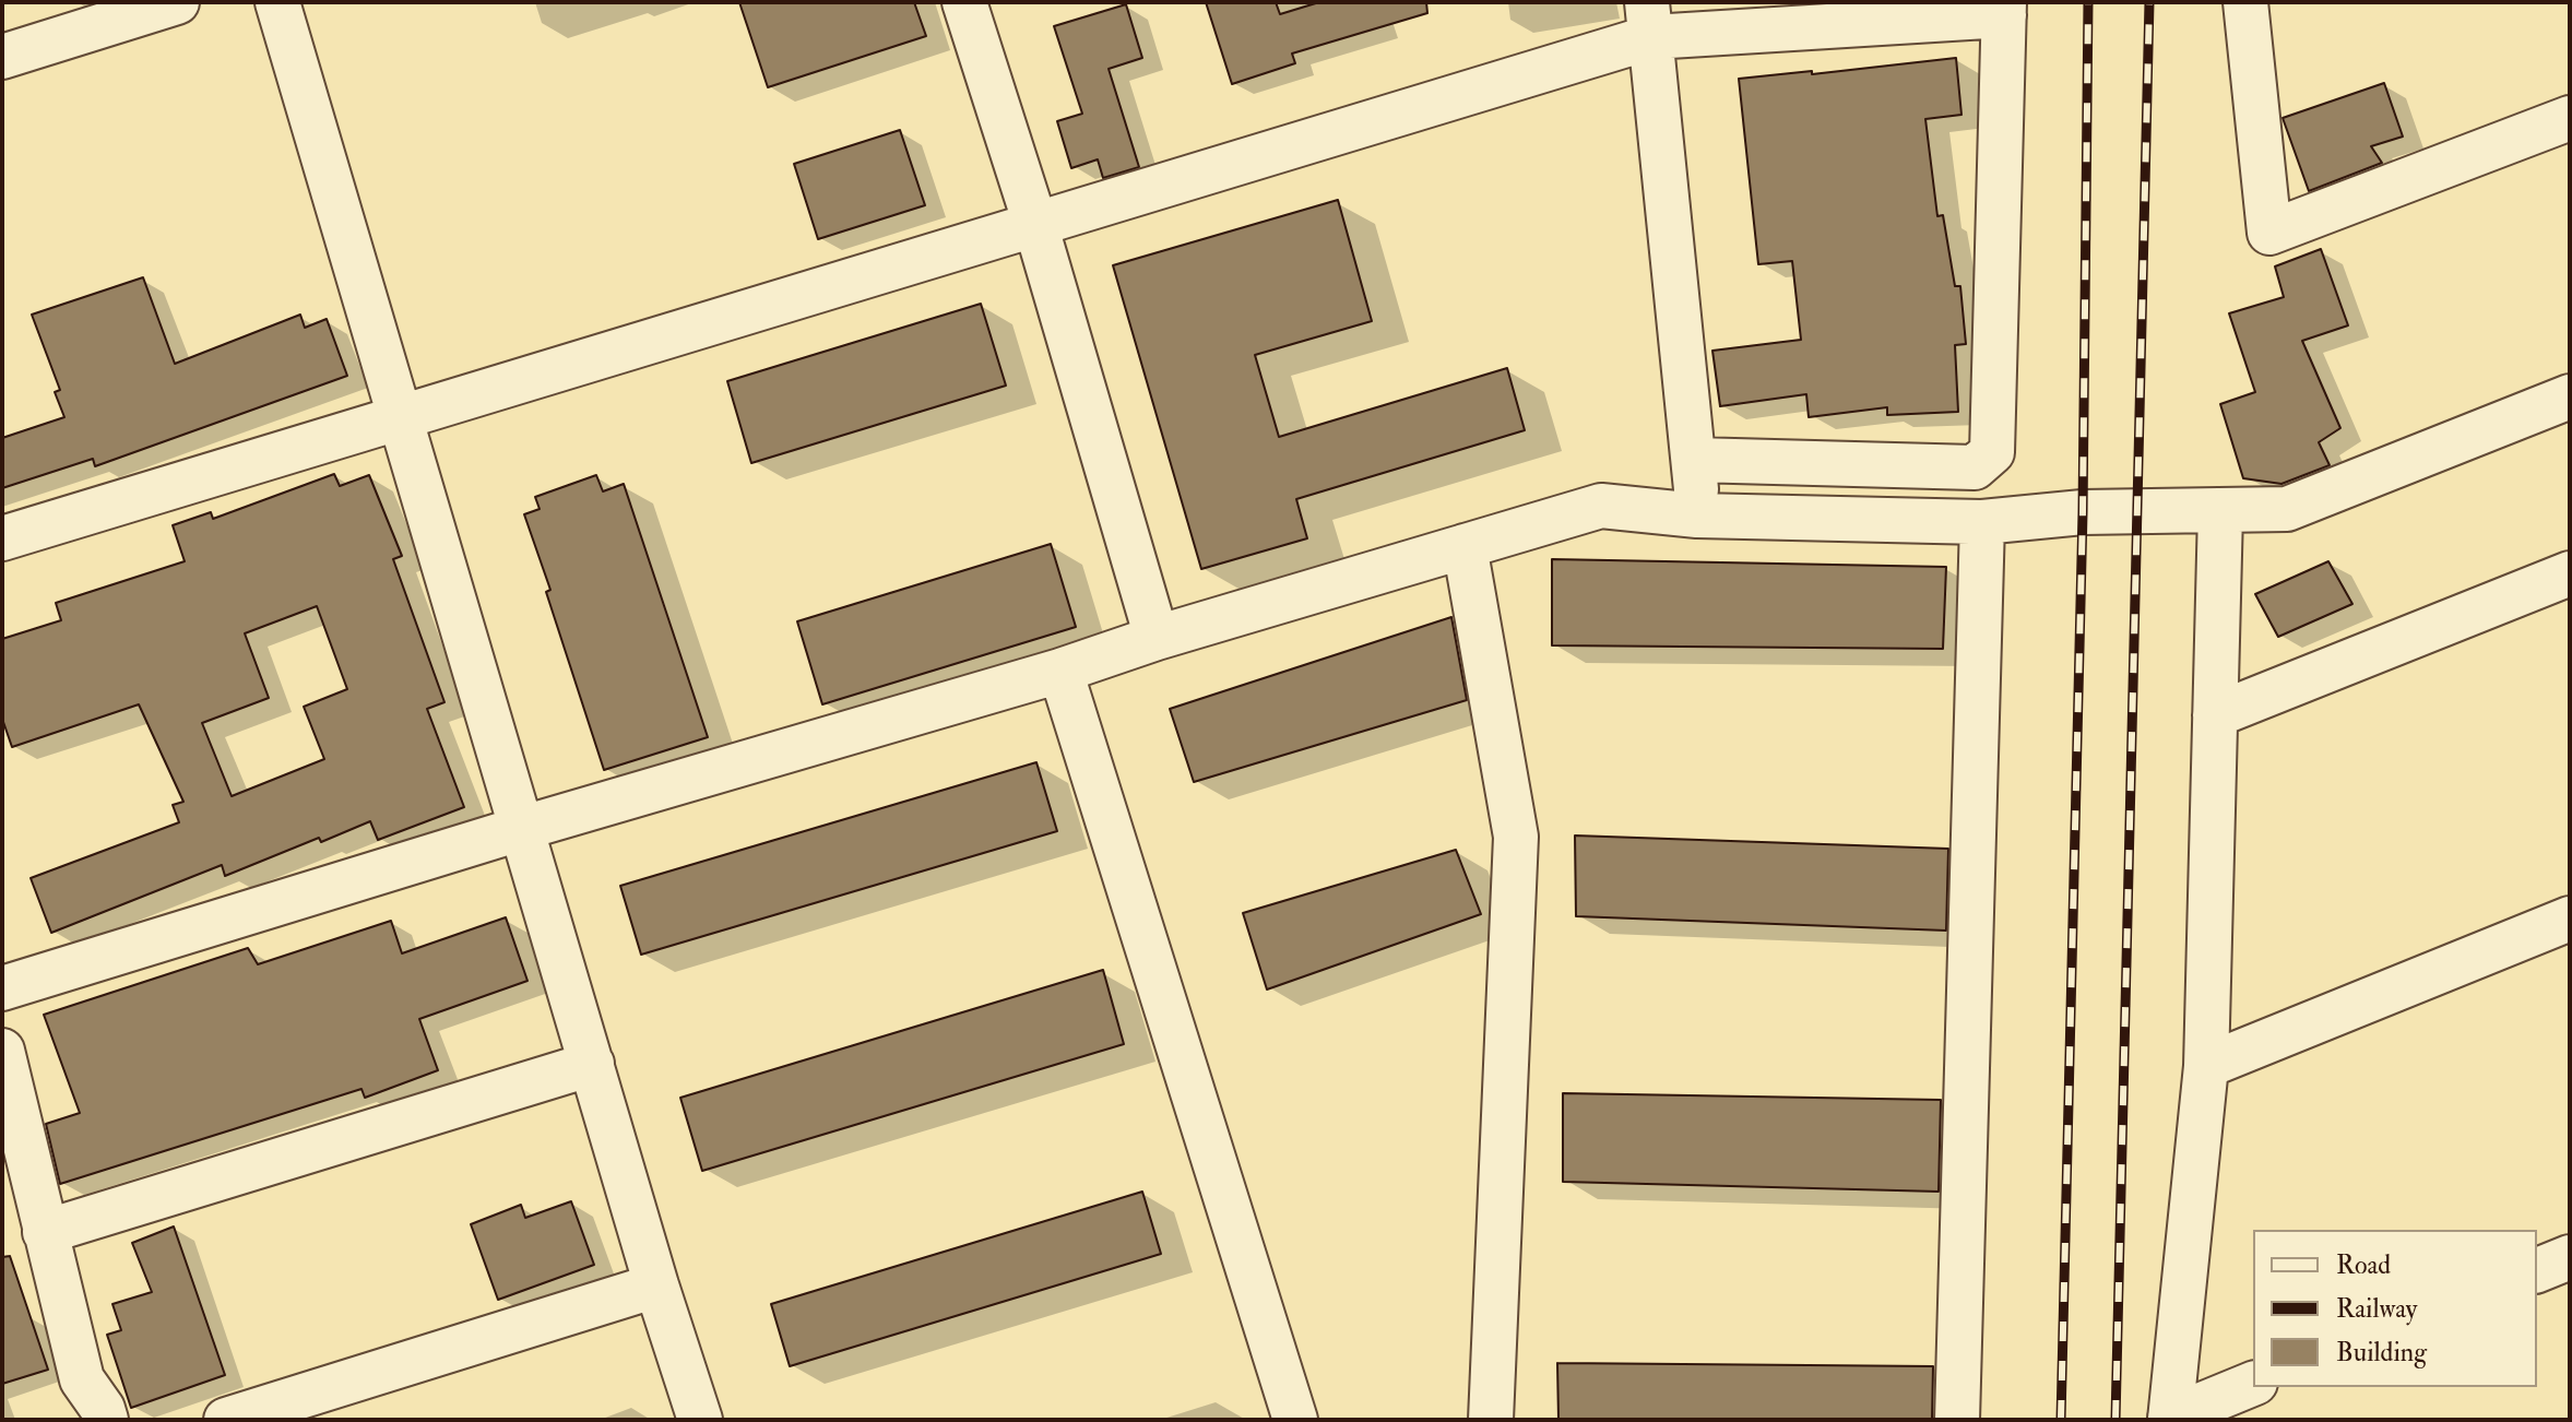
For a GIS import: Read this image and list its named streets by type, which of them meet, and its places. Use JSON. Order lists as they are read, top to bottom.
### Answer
{
  "legend": ["Road", "Railway", "Building"]
}
